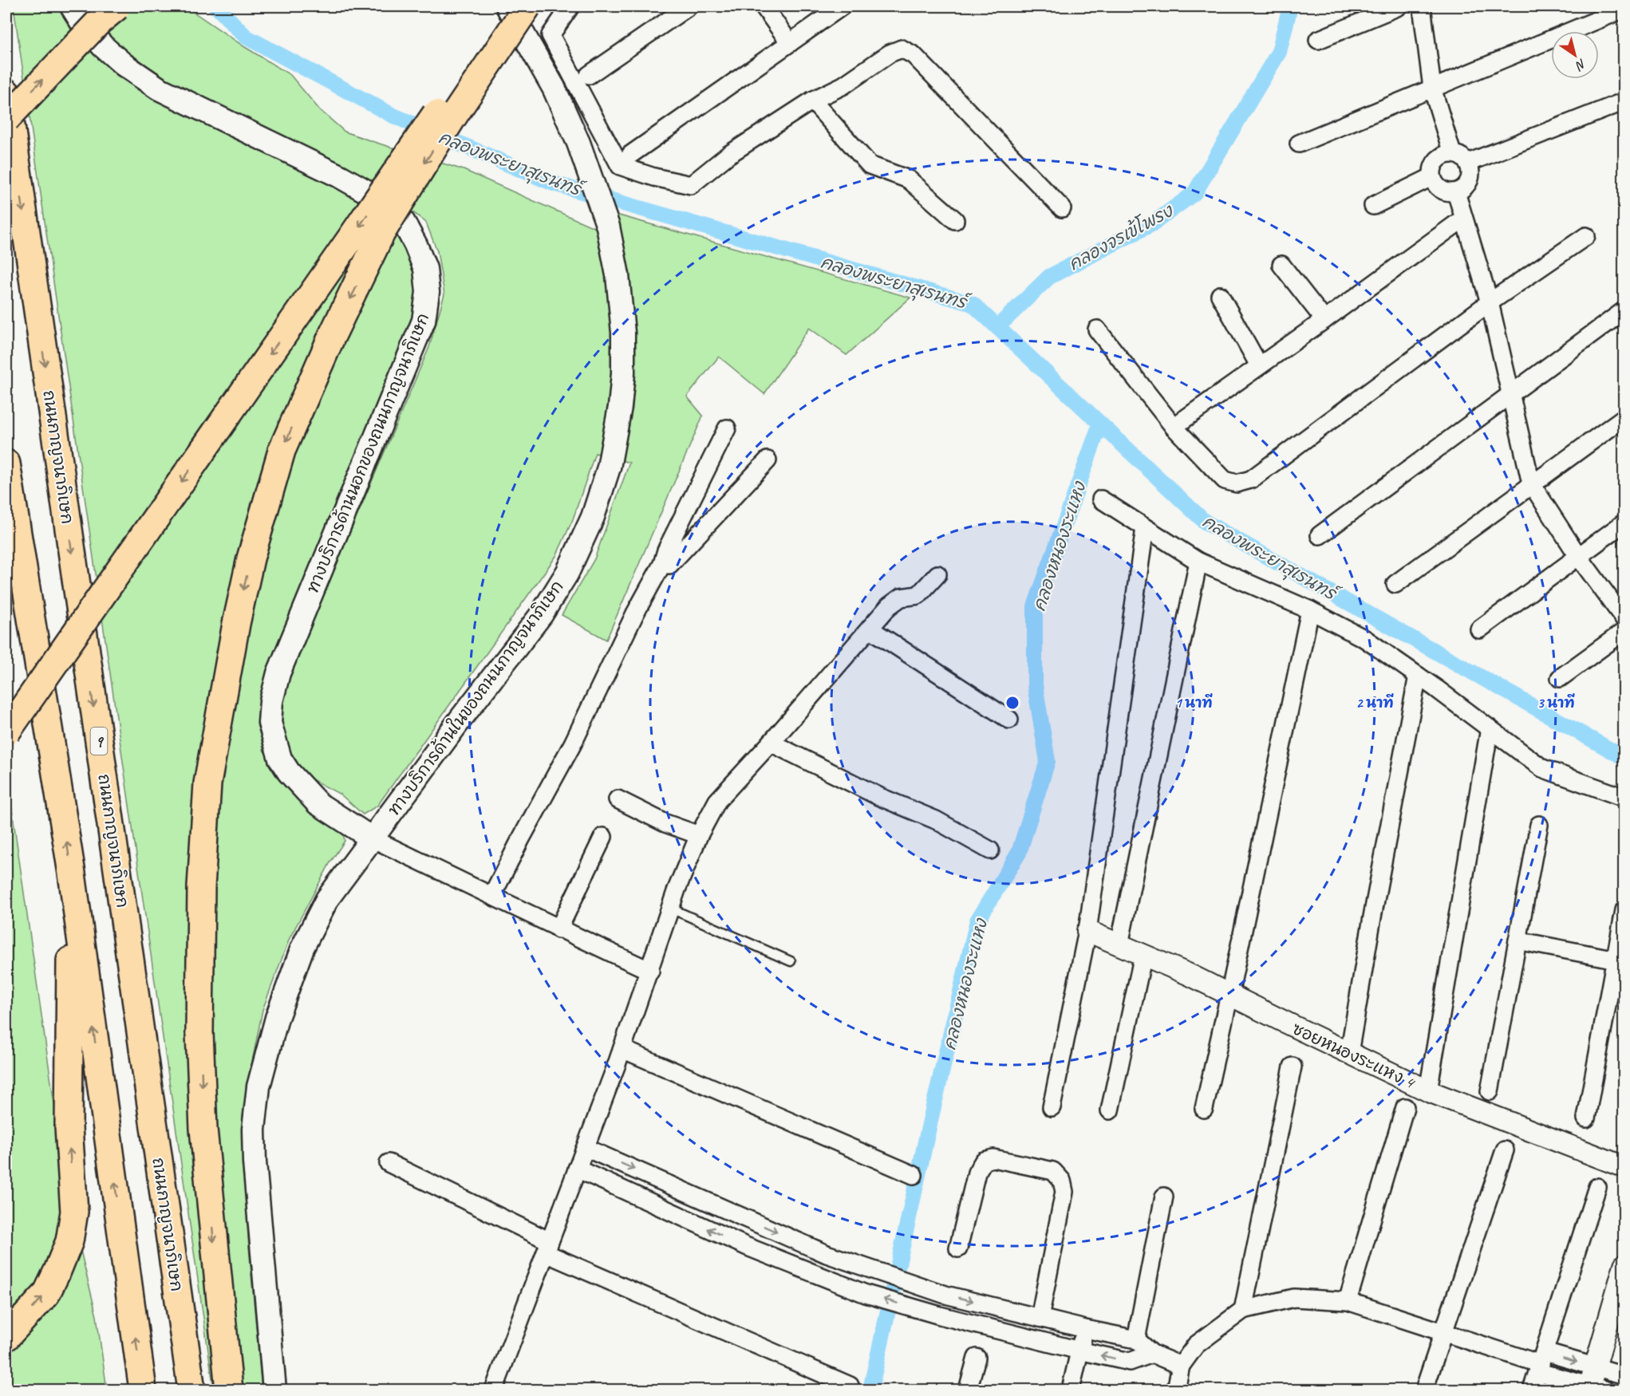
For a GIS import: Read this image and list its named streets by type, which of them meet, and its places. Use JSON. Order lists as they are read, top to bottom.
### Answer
{
  "streets": {
    "highway": ["ถนนกาญจนาภิเษก", "9"],
    "main road": ["ทางบริการด้านนอกของถนนกาญจนาภิเษก", "ทางบริการด้านในของถนนกาญจนาภิเษก"],
    "street": ["ซอยหนองระแหง 4"]
  },
  "crossings": [
    ["ทางบริการด้านนอกของถนนกาญจนาภิเษก", "ทางบริการด้านในของถนนกาญจนาภิเษก"]
  ],
  "water": ["คลองพระยาสุเรนทร์", "คลองจรเข้โพรง", "คลองหนองระแหง"],
  "north": "bottom right",
  "rings": ["1 นาที", "2 นาที", "3 นาที"]
}
